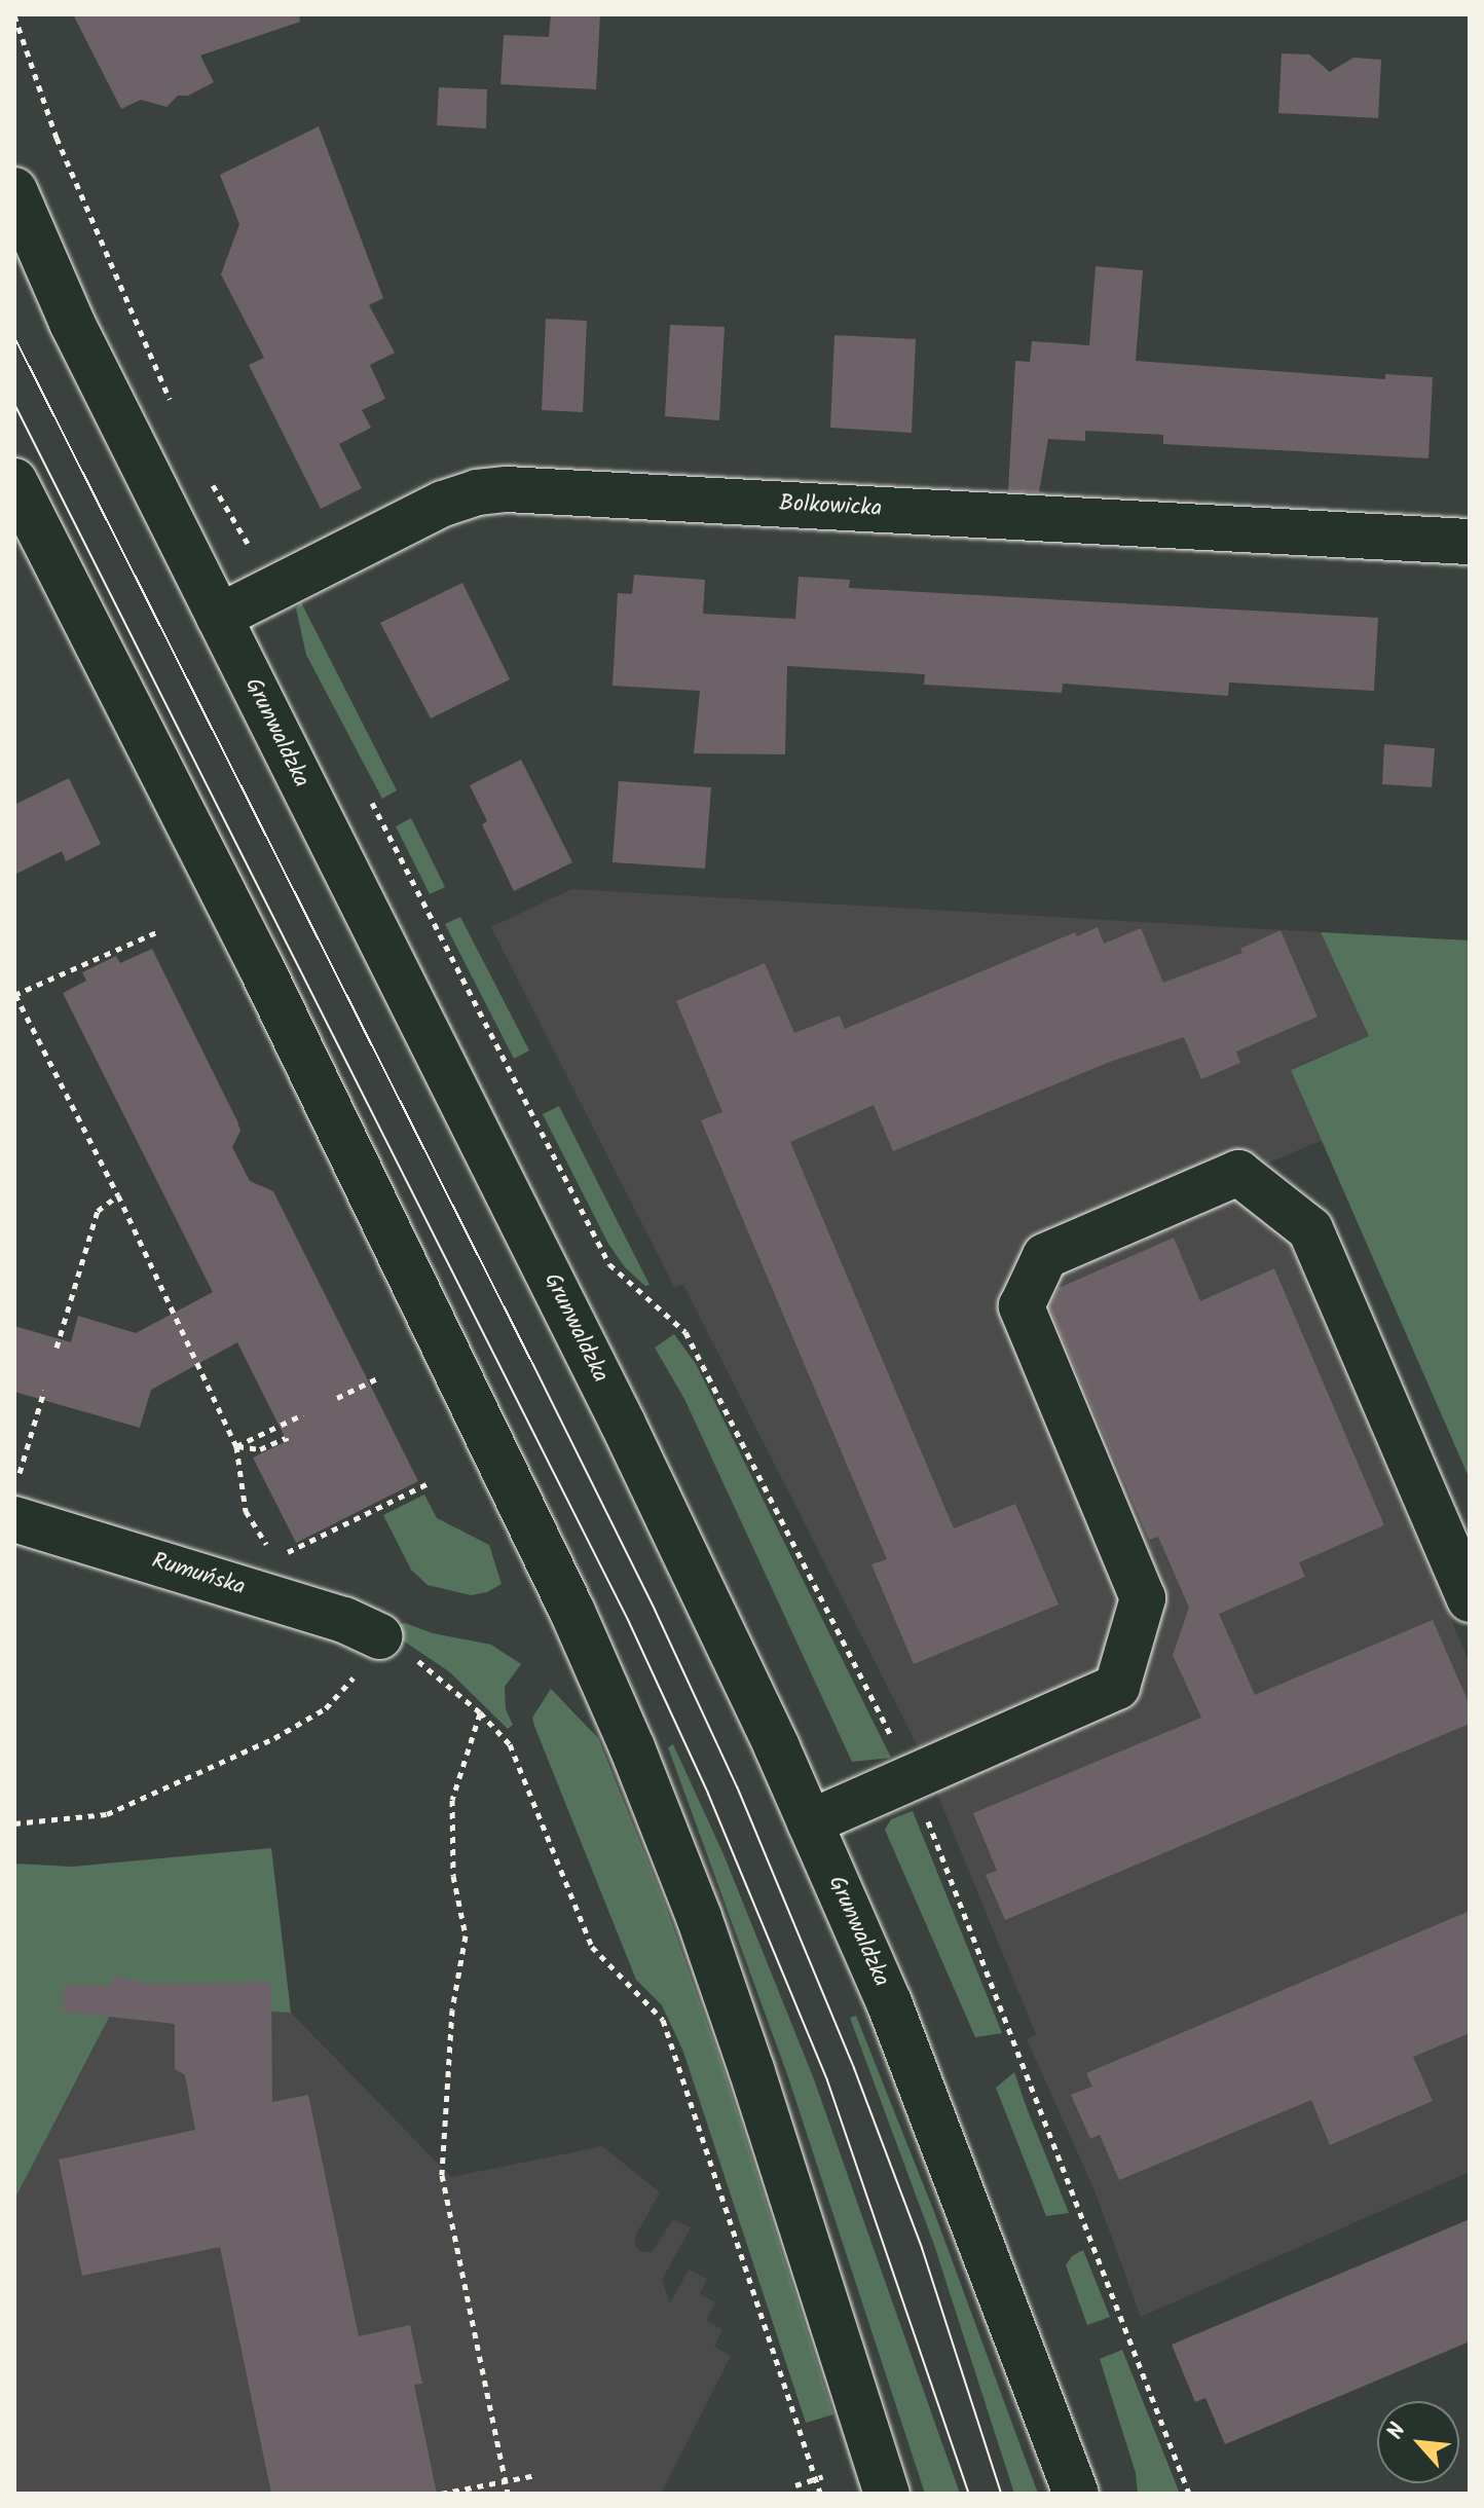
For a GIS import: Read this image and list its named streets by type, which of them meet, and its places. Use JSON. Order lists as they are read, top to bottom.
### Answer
{
  "streets": {
    "street": ["Bolkowicka", "Grunwaldzka", "Rumuńska"]
  },
  "crossings": [
    ["Bolkowicka", "Grunwaldzka"]
  ],
  "north": "top left"
}
